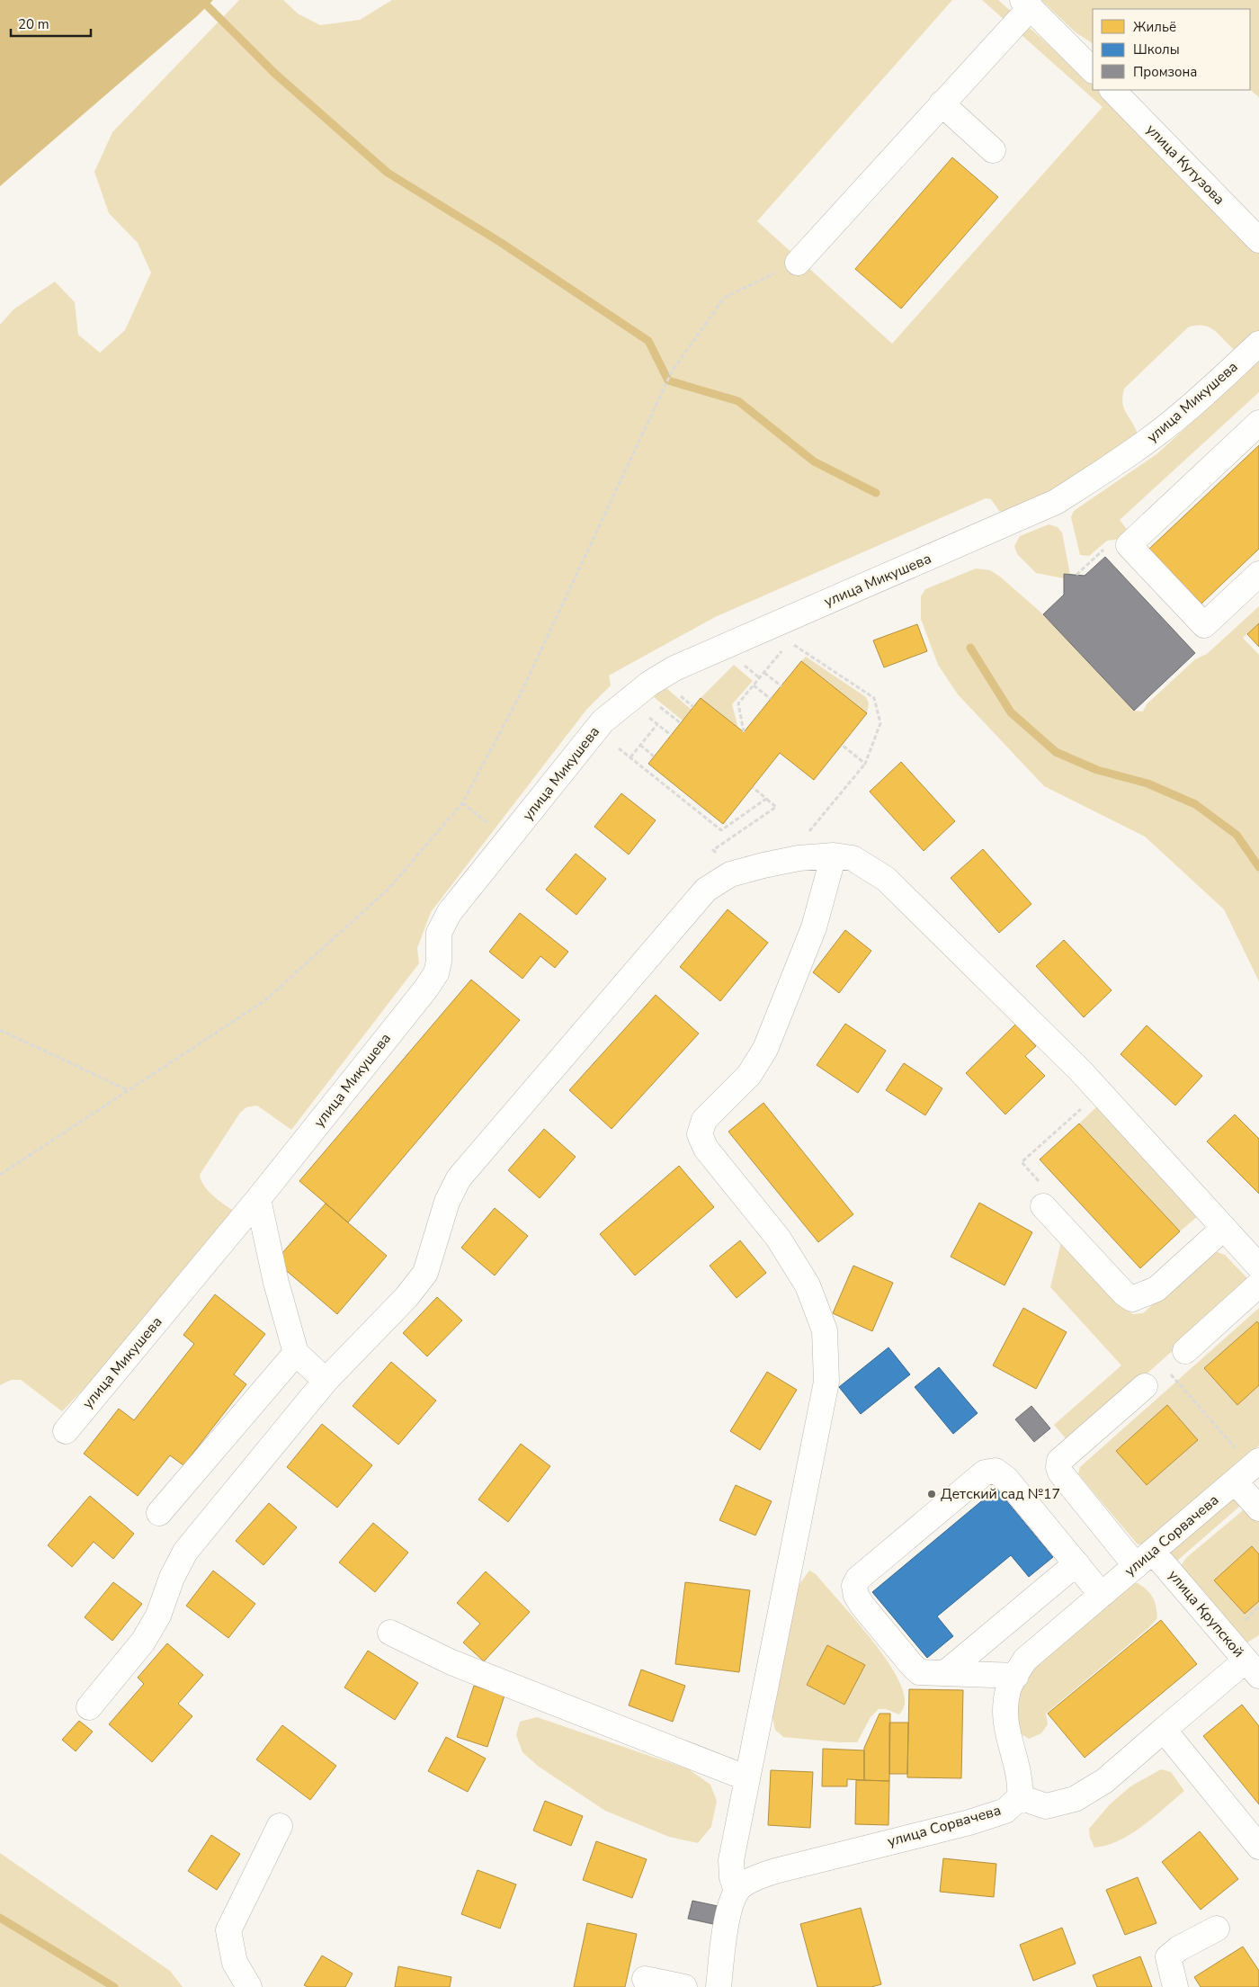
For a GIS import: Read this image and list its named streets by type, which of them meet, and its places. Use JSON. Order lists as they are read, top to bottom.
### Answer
{
  "streets": {
    "street": [
      "улица Кутузова",
      "улица Микушева",
      "улица Сорвачева",
      "улица Крупской"
    ]
  },
  "crossings": [
    ["улица Сорвачева", "улица Крупской"]
  ],
  "places": ["Детский сад №17"],
  "legend": ["Жильё", "Школы", "Промзона"],
  "scale_bar": "20 m"
}
